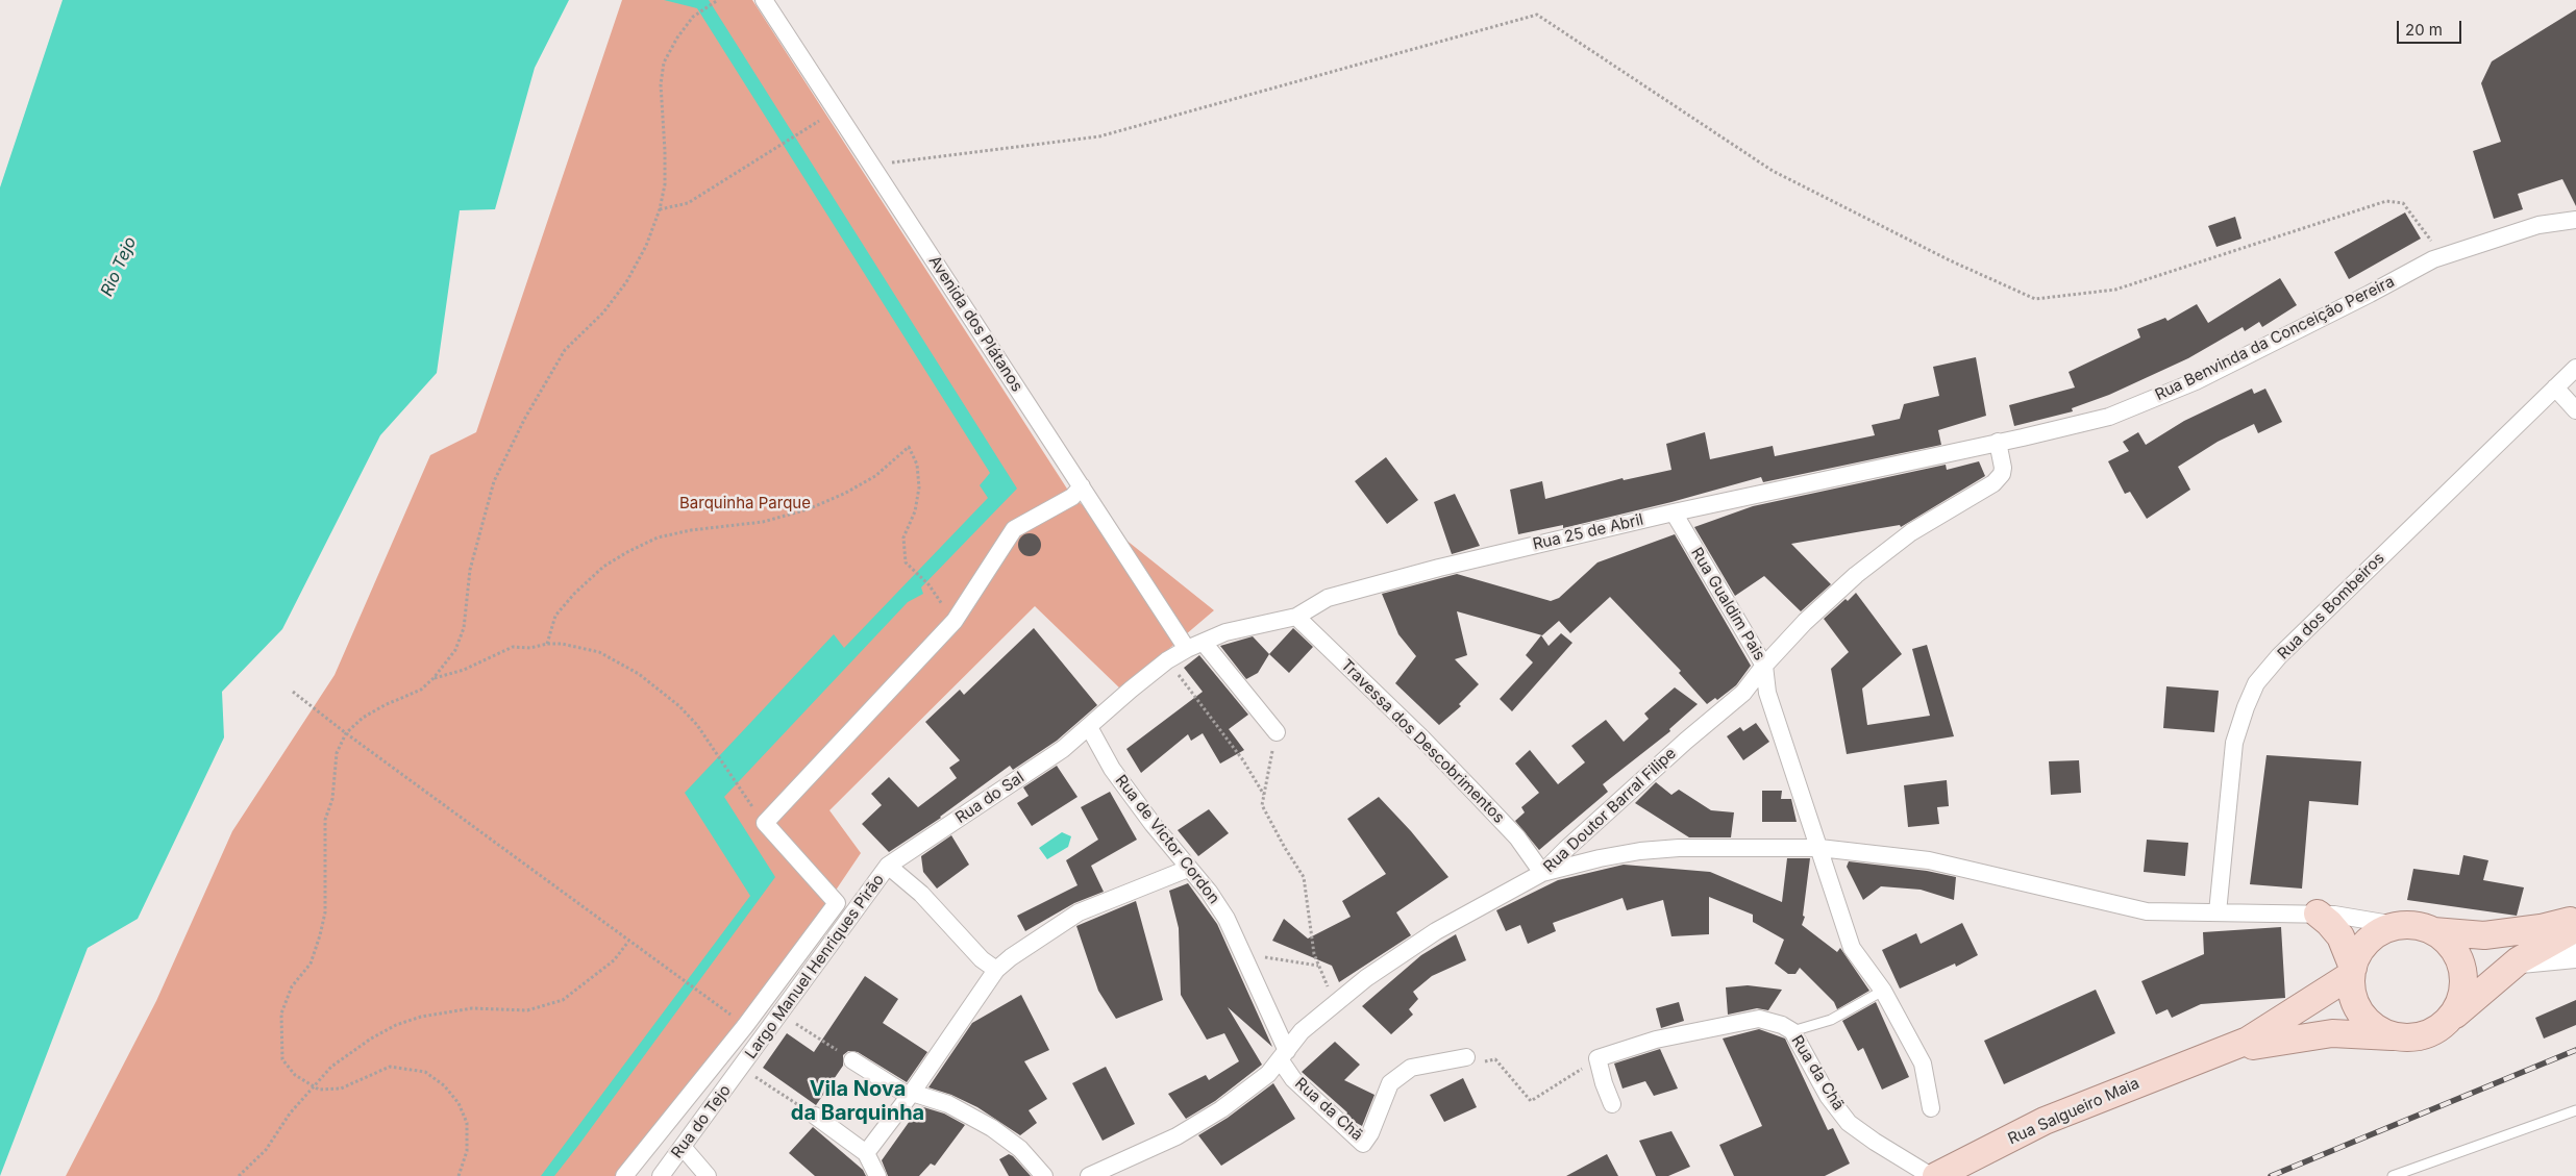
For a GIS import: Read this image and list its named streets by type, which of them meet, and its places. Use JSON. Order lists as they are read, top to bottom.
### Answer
{
  "streets": {
    "main road": ["Rua Salgueiro Maia"],
    "street": [
      "Avenida dos Plátanos",
      "Rua Benvinda da Conceição Pereira",
      "Rua 25 de Abril",
      "Rua Gualdim Pais",
      "Rua dos Bombeiros",
      "Travessa dos Descobrimentos",
      "Rua do Sal",
      "Rua Doutor Barral Filipe",
      "Rua de Victor Cordon",
      "Largo Manuel Henriques Pirão",
      "Rua da Chã",
      "Rua do Tejo"
    ]
  },
  "crossings": [
    ["Avenida dos Plátanos", "Rua 25 de Abril"],
    ["Rua Benvinda da Conceição Pereira", "Rua 25 de Abril"],
    ["Rua 25 de Abril", "Rua Gualdim Pais"],
    ["Rua 25 de Abril", "Travessa dos Descobrimentos"],
    ["Rua 25 de Abril", "Rua do Sal"],
    ["Rua Gualdim Pais", "Rua Doutor Barral Filipe"],
    ["Travessa dos Descobrimentos", "Rua Doutor Barral Filipe"],
    ["Rua do Sal", "Rua de Victor Cordon"],
    ["Rua do Sal", "Largo Manuel Henriques Pirão"],
    ["Rua Doutor Barral Filipe", "Rua de Victor Cordon"],
    ["Rua Doutor Barral Filipe", "Rua da Chã"],
    ["Rua de Victor Cordon", "Rua da Chã"],
    ["Largo Manuel Henriques Pirão", "Rua do Tejo"]
  ],
  "districts": ["Vila Nova da Barquinha"],
  "water": ["Rio Tejo"],
  "parks": ["Barquinha Parque"],
  "scale_bar": "20 m"
}
